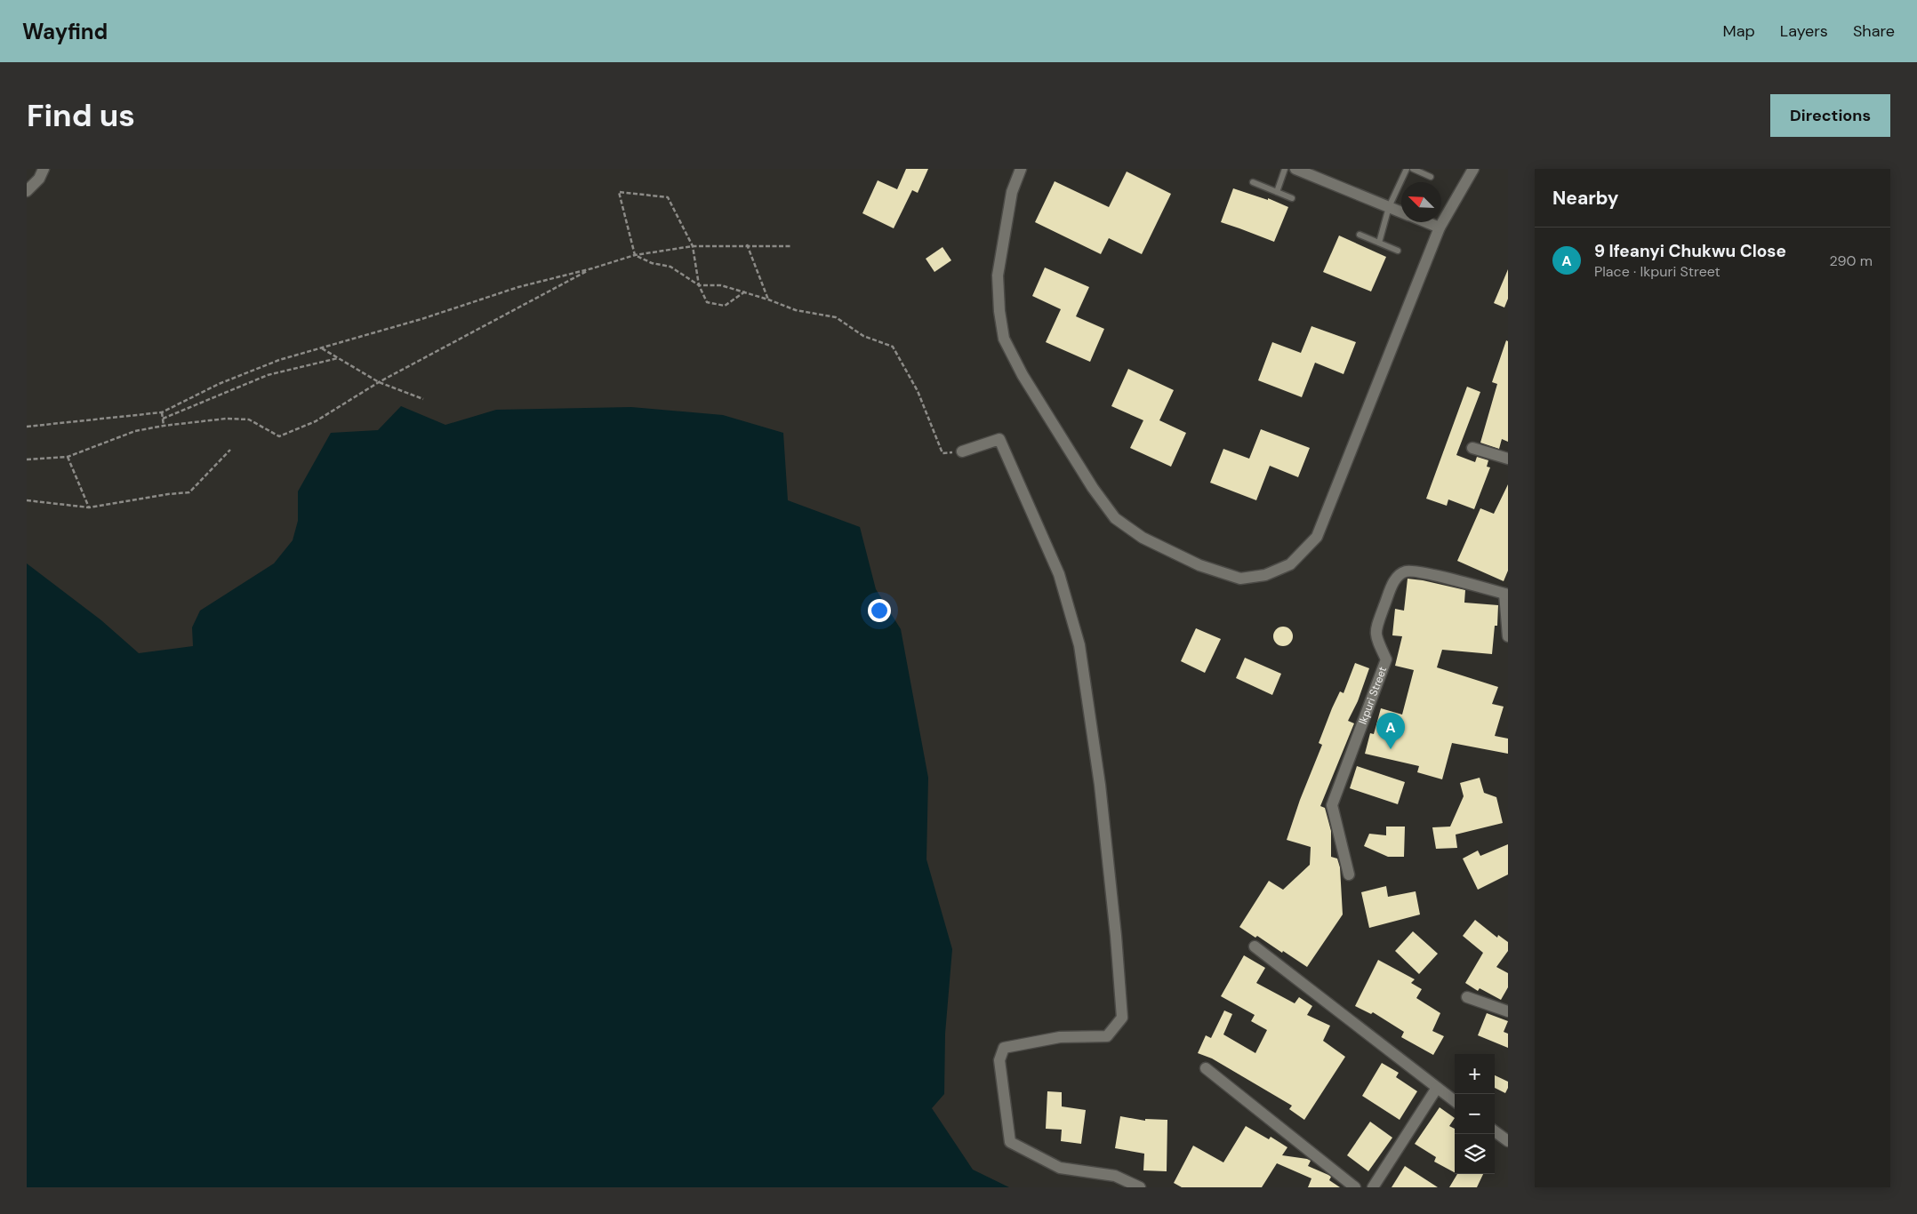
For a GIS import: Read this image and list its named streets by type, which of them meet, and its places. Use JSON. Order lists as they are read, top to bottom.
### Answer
{
  "streets": {
    "street": ["Ikpuri Street"]
  },
  "north": "top left",
  "page": {
    "header": "Wayfind",
    "nav": ["Map", "Layers", "Share"],
    "buttons": "Directions",
    "title": "Find us",
    "heading": "Nearby",
    "list": [
      {
        "mark": "A",
        "name": "9 Ifeanyi Chukwu Close",
        "note": "Place · Ikpuri Street",
        "value": "290 m"
      }
    ],
    "pins": "A",
    "map_buttons": ["+", "−"]
  }
}
